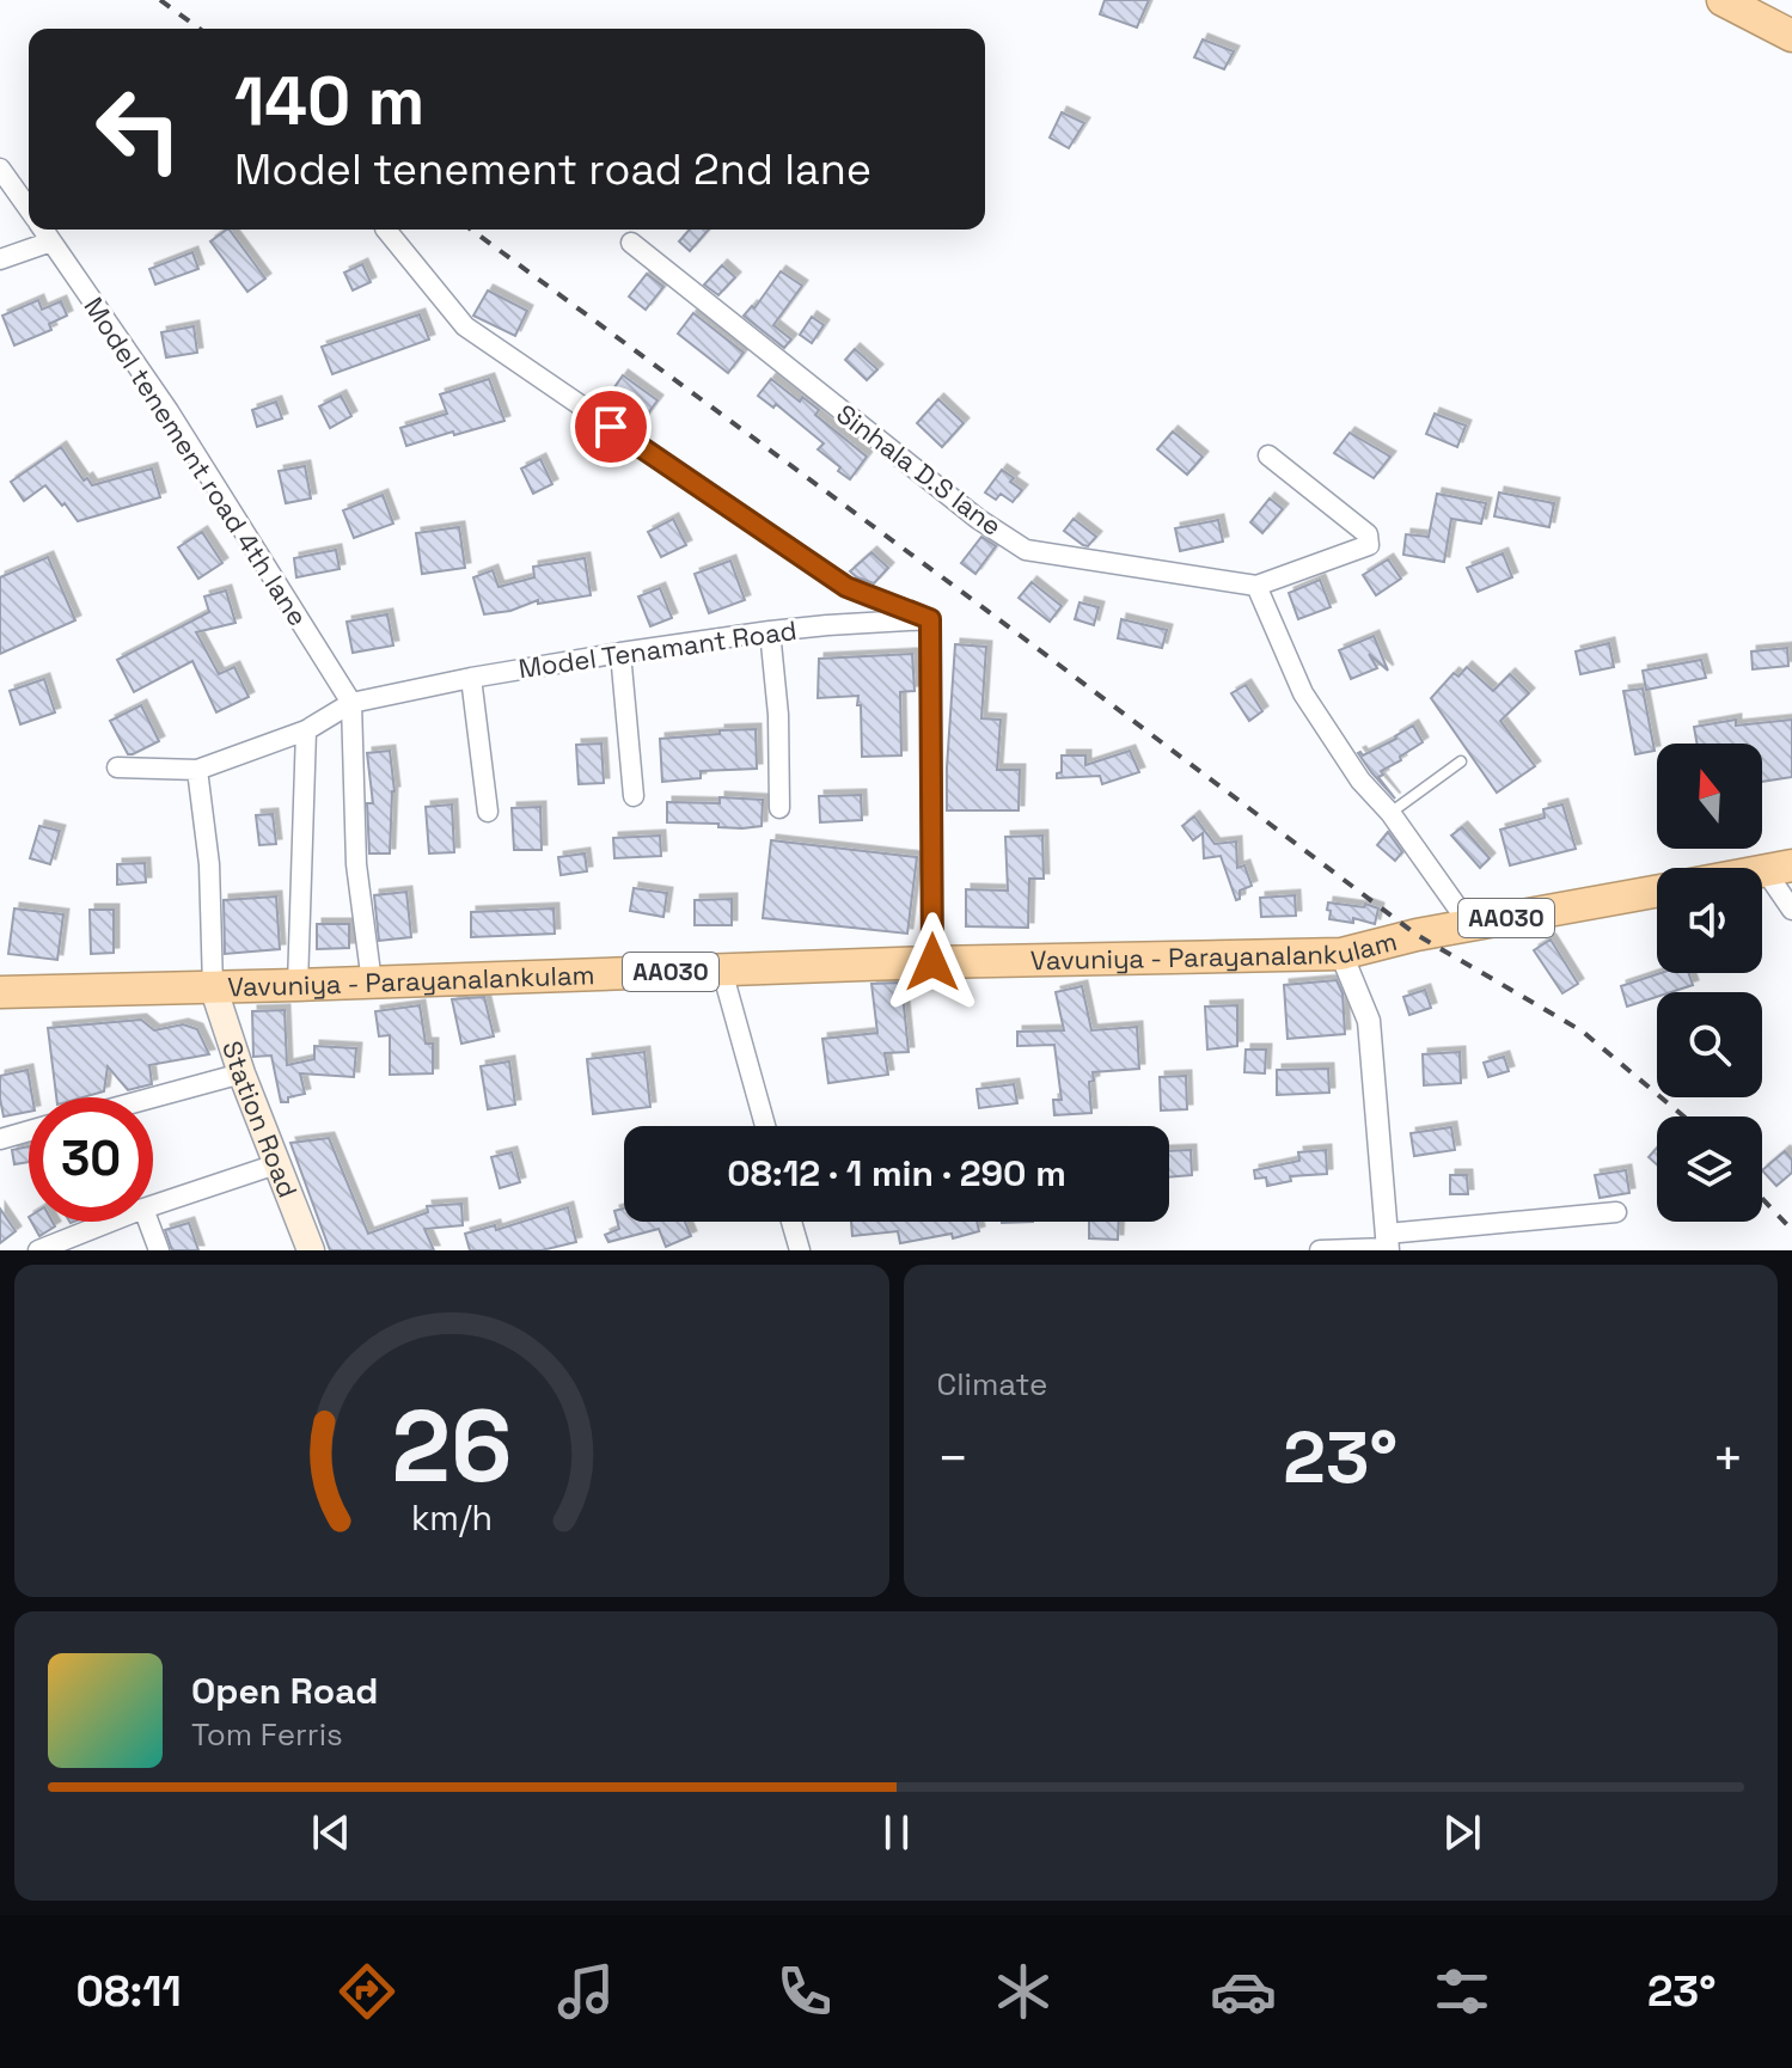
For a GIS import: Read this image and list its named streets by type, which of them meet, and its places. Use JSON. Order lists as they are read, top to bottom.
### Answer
{
  "streets": {
    "highway": ["AA030", "Vavuniya - Parayanalankulam"],
    "main road": ["Station Road"],
    "street": ["Model tenement road 4th lane", "Sinhala D.S lane", "Model Tenamant Road"]
  },
  "crossings": [
    ["Model tenement road 4th lane", "Model Tenamant Road"],
    ["Vavuniya - Parayanalankulam", "Station Road"]
  ],
  "north": "top",
  "page": {
    "turn": ["140 m", "Model tenement road 2nd lane"],
    "limit": "30",
    "trip": "08:12 · 1 min · 290 m",
    "tile": "Climate",
    "heat": ["−", "23°", "+"],
    "song": ["Open Road", "Tom Ferris"],
    "tabs": ["08:11", "23°"],
    "gauge": ["26", "km/h"]
  }
}
